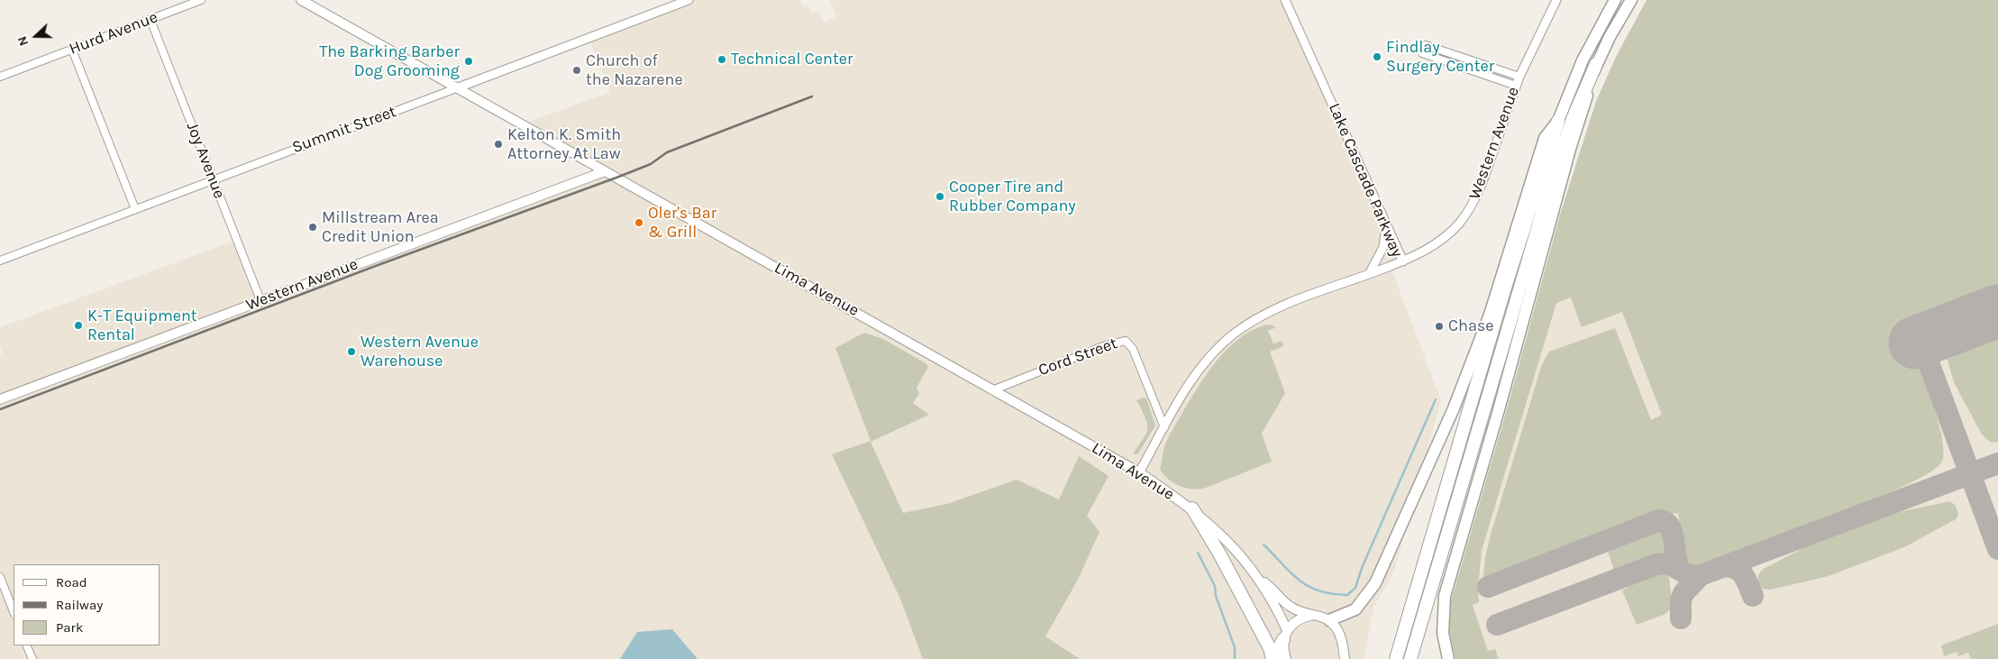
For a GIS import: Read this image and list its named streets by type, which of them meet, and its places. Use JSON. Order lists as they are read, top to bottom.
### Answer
{
  "streets": {
    "main road": ["Western Avenue", "Lima Avenue"],
    "street": [
      "Hurd Avenue",
      "Summit Street",
      "Joy Avenue",
      "Lake Cascade Parkway",
      "Cord Street"
    ]
  },
  "crossings": [
    ["Hurd Avenue", "Joy Avenue"],
    ["Summit Street", "Joy Avenue"],
    ["Summit Street", "Lima Avenue"],
    ["Western Avenue", "Joy Avenue"],
    ["Western Avenue", "Lake Cascade Parkway"],
    ["Western Avenue", "Lima Avenue"],
    ["Lake Cascade Parkway", "Lima Avenue"],
    ["Lake Cascade Parkway", "Cord Street"],
    ["Lima Avenue", "Cord Street"]
  ],
  "places": [
    "Findlay Surgery Center",
    "Technical Center",
    "The Barking Barber Dog Grooming",
    "Church of the Nazarene",
    "Kelton K. Smith Attorney At Law",
    "Cooper Tire and Rubber Company",
    "Oler's Bar & Grill",
    "Millstream Area Credit Union",
    "K-T Equipment Rental",
    "Chase",
    "Western Avenue Warehouse"
  ],
  "legend": ["Road", "Railway", "Park"],
  "north": "left"
}
